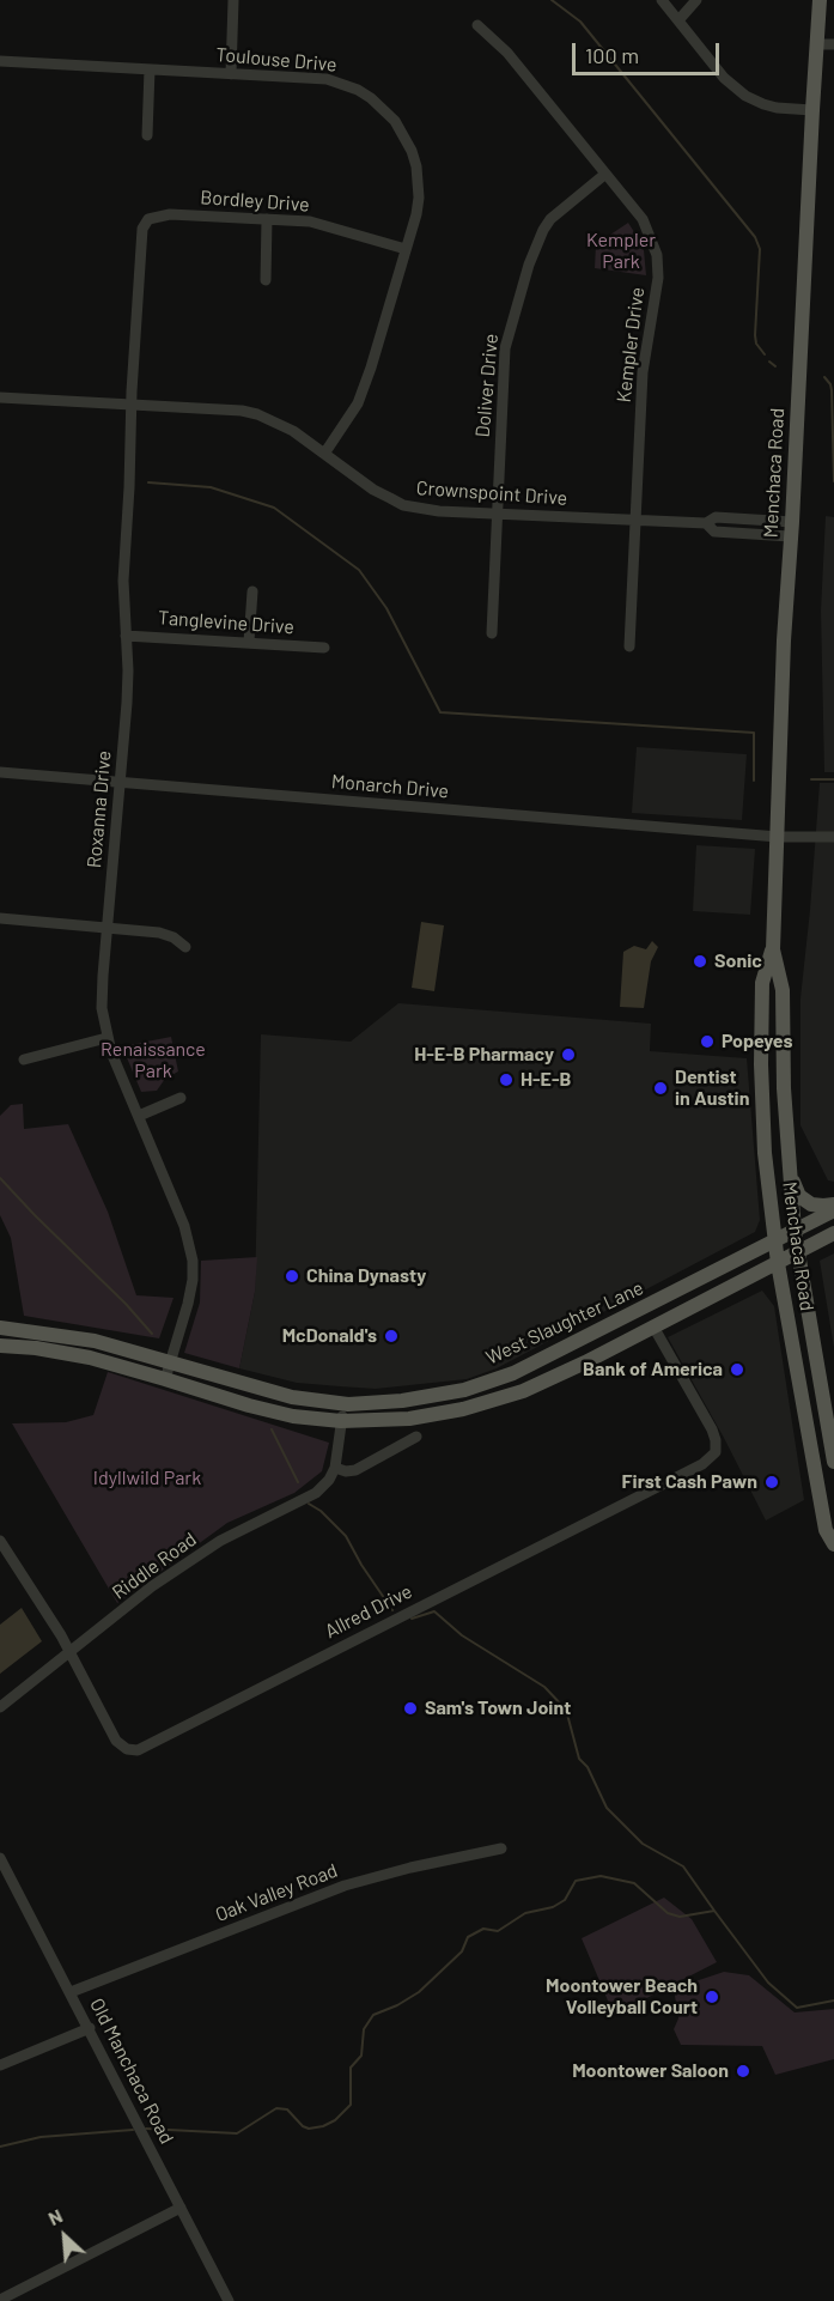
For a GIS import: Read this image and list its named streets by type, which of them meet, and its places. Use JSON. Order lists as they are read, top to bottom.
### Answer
{
  "streets": {
    "main road": ["Menchaca Road", "West Slaughter Lane"],
    "street": [
      "Toulouse Drive",
      "Bordley Drive",
      "Kempler Drive",
      "Doliver Drive",
      "Crownspoint Drive",
      "Tanglevine Drive",
      "Monarch Drive",
      "Roxanna Drive",
      "Riddle Road",
      "Allred Drive",
      "Oak Valley Road",
      "Old Manchaca Road"
    ]
  },
  "crossings": [
    ["Toulouse Drive", "Bordley Drive"],
    ["Toulouse Drive", "Crownspoint Drive"],
    ["Bordley Drive", "Roxanna Drive"],
    ["Kempler Drive", "Doliver Drive"],
    ["Kempler Drive", "Crownspoint Drive"],
    ["Doliver Drive", "Crownspoint Drive"],
    ["Menchaca Road", "Crownspoint Drive"],
    ["Menchaca Road", "Monarch Drive"],
    ["Menchaca Road", "West Slaughter Lane"],
    ["Crownspoint Drive", "Roxanna Drive"],
    ["Tanglevine Drive", "Roxanna Drive"],
    ["Monarch Drive", "Roxanna Drive"],
    ["Roxanna Drive", "West Slaughter Lane"],
    ["West Slaughter Lane", "Allred Drive"],
    ["Riddle Road", "Allred Drive"],
    ["Oak Valley Road", "Old Manchaca Road"]
  ],
  "parks": ["Kempler Park", "Renaissance Park", "Idyllwild Park"],
  "places": [
    "Sonic",
    "Popeyes",
    "H-E-B Pharmacy",
    "H-E-B",
    "Dentist in Austin",
    "China Dynasty",
    "McDonald's",
    "Bank of America",
    "First Cash Pawn",
    "Sam's Town Joint",
    "Moontower Beach Volleyball Court",
    "Moontower Saloon"
  ],
  "scale_bar": "100 m",
  "north": "top left"
}
